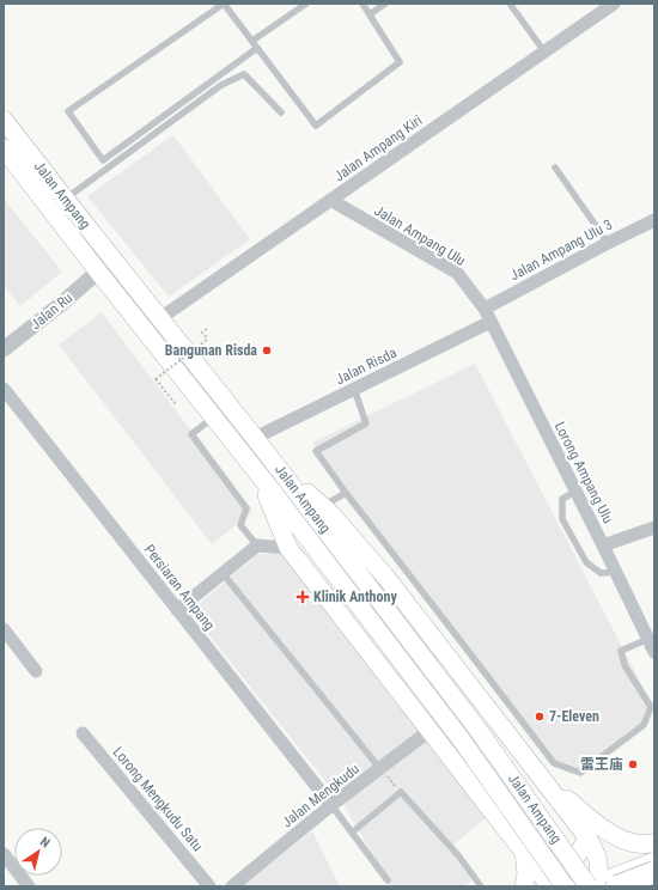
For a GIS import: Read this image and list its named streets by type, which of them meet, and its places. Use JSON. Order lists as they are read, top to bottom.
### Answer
{
  "streets": {
    "main road": ["Jalan Ampang"],
    "street": [
      "Jalan Ampang Kiri",
      "Jalan Ampang Ulu",
      "Jalan Ampang Ulu 3",
      "Jalan Ru",
      "Jalan Risda",
      "Lorong Ampang Ulu",
      "Persiaran Ampang",
      "Jalan Mengkudu",
      "Lorong Mengkudu Satu"
    ]
  },
  "crossings": [
    ["Jalan Ampang Kiri", "Jalan Ampang"],
    ["Jalan Ampang Kiri", "Jalan Ampang Ulu"],
    ["Jalan Ampang", "Jalan Ru"],
    ["Jalan Ampang", "Jalan Risda"],
    ["Jalan Ampang Ulu", "Jalan Ampang Ulu 3"],
    ["Jalan Ampang Ulu", "Lorong Ampang Ulu"],
    ["Jalan Ampang Ulu 3", "Lorong Ampang Ulu"],
    ["Jalan Risda", "Lorong Ampang Ulu"],
    ["Persiaran Ampang", "Jalan Mengkudu"]
  ],
  "places": {
    "other": ["Bangunan Risda", "7-Eleven", "雷王庙"],
    "health": ["Klinik Anthony"]
  },
  "north": "top right"
}
